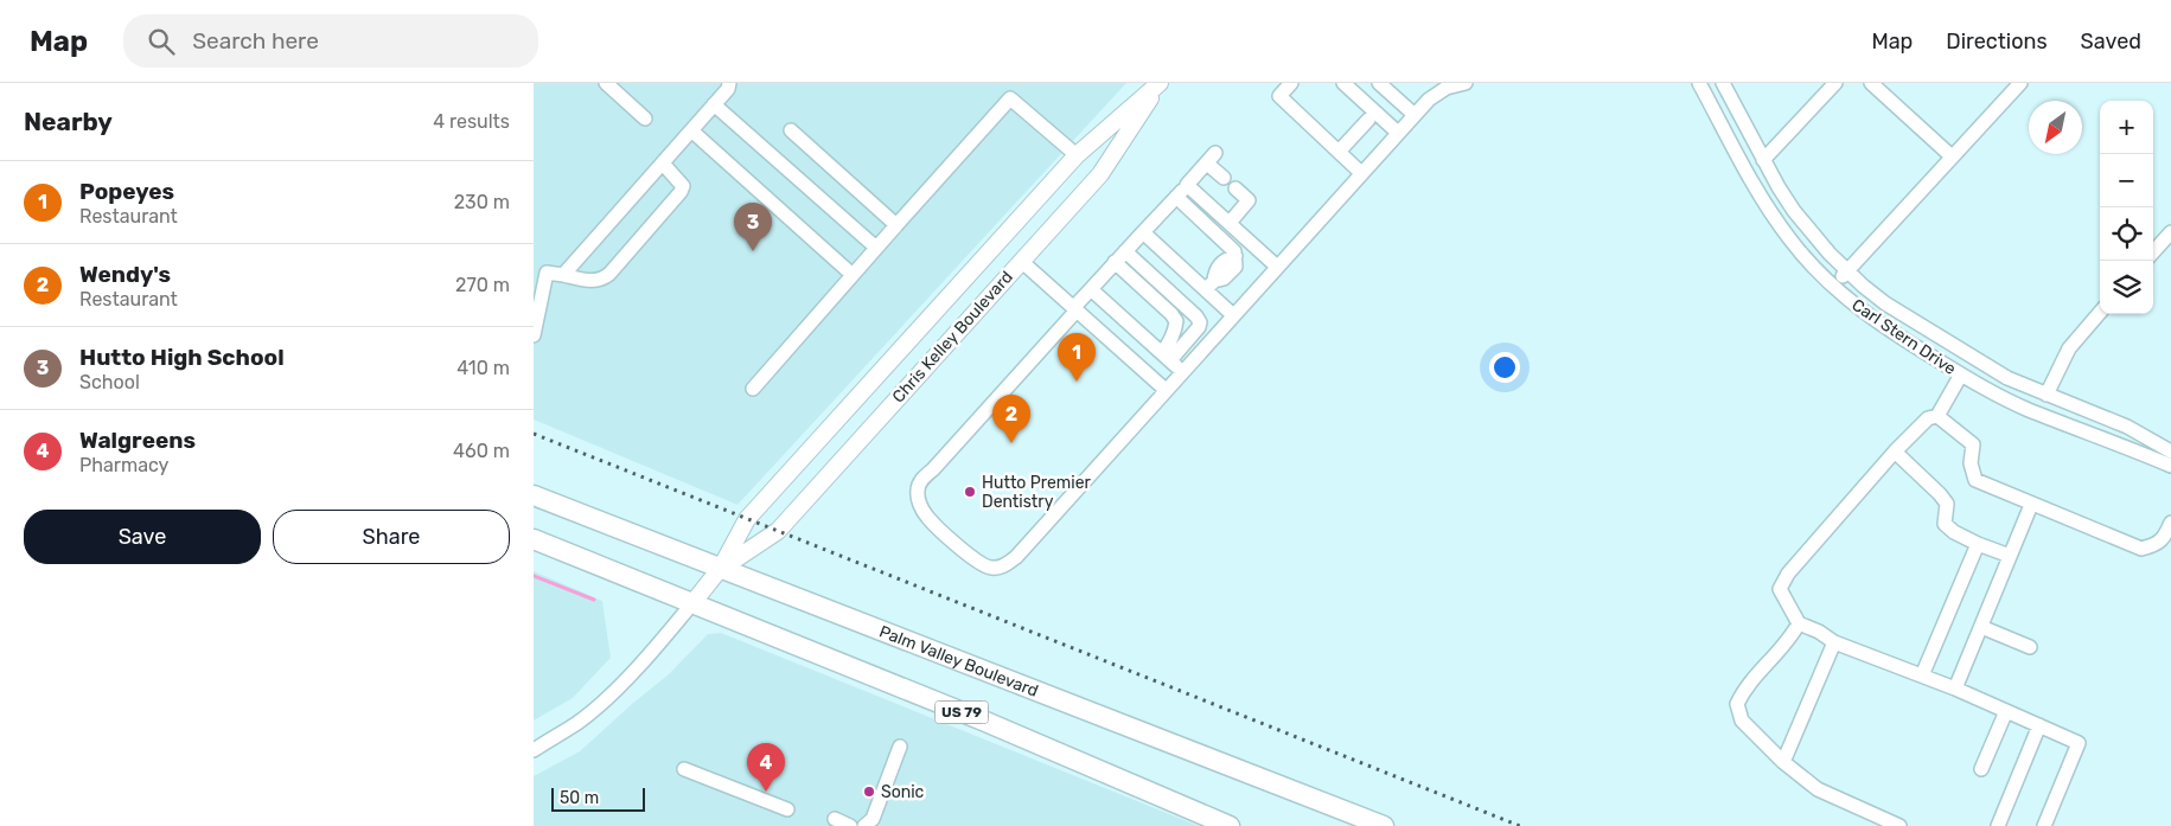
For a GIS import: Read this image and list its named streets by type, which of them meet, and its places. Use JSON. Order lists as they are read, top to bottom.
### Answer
{
  "streets": {
    "highway": ["Palm Valley Boulevard", "US 79"],
    "main road": ["Chris Kelley Boulevard"],
    "street": ["Carl Stern Drive"]
  },
  "crossings": [
    ["Chris Kelley Boulevard", "Palm Valley Boulevard"],
    ["Chris Kelley Boulevard", "US 79"]
  ],
  "places": ["Hutto Premier Dentistry", "Sonic"],
  "scale_bar": "50 m",
  "north": "bottom left",
  "page": {
    "header": "Map",
    "search": "Search here",
    "nav": ["Map", "Directions", "Saved"],
    "heading": ["Nearby", "4 results"],
    "map_buttons": ["+", "−"],
    "list": [
      {
        "mark": "1",
        "name": "Popeyes",
        "note": "Restaurant",
        "value": "230 m"
      },
      {
        "mark": "2",
        "name": "Wendy's",
        "note": "Restaurant",
        "value": "270 m"
      },
      {
        "mark": "3",
        "name": "Hutto High School",
        "note": "School",
        "value": "410 m"
      },
      {
        "mark": "4",
        "name": "Walgreens",
        "note": "Pharmacy",
        "value": "460 m"
      }
    ],
    "pins": [
      "3",
      "1",
      "2",
      "4"
    ],
    "buttons": ["Save", "Share"],
    "scale": "50 m"
  }
}
